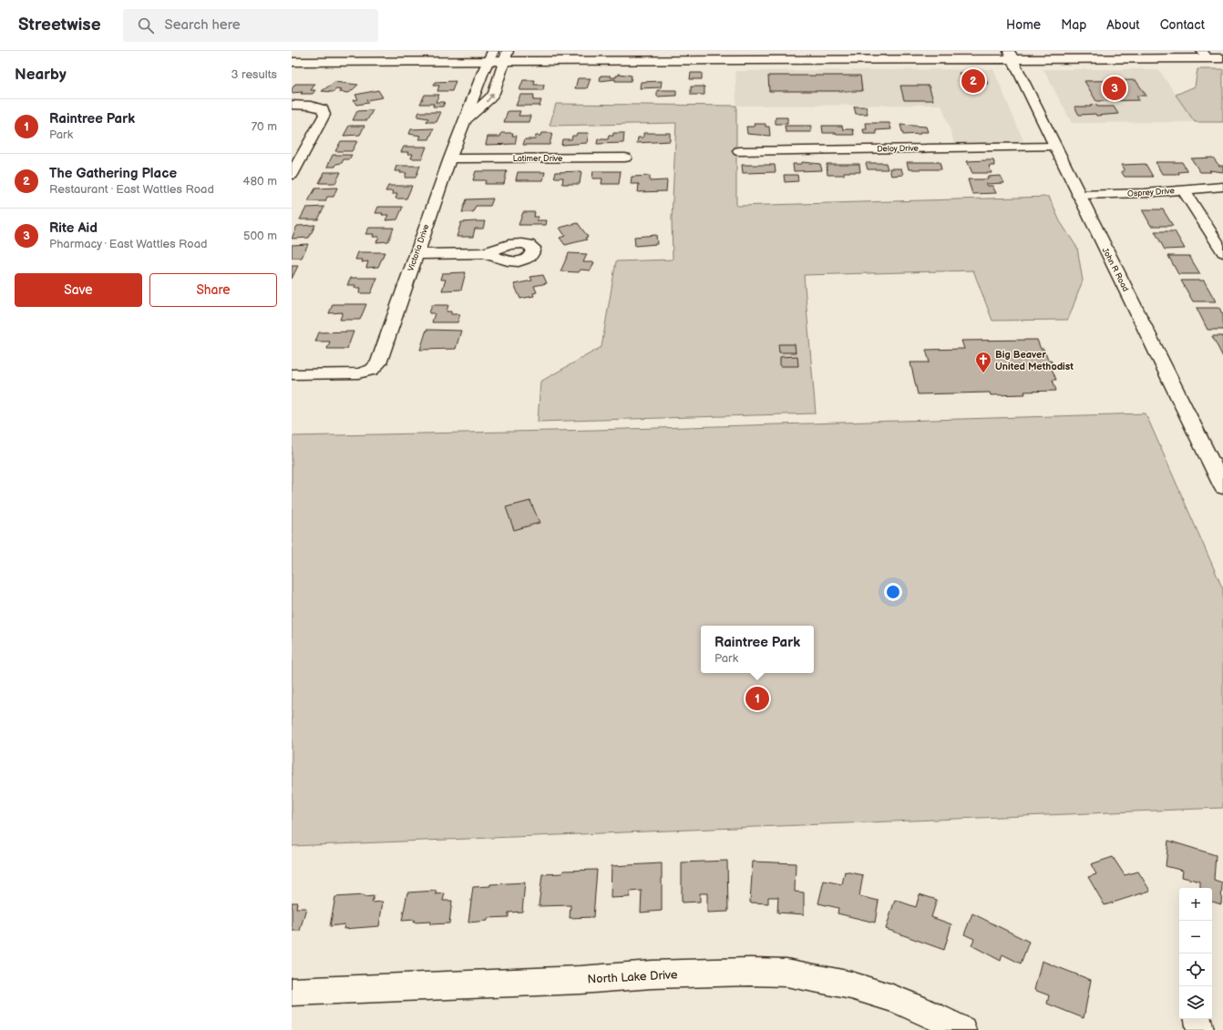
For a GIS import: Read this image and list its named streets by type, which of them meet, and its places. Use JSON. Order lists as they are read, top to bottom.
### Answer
{
  "streets": {
    "main road": ["John R Road"],
    "street": [
      "Deloy Drive",
      "Latimer Drive",
      "Osprey Drive",
      "Victoria Drive",
      "North Lake Drive"
    ]
  },
  "crossings": [
    ["Deloy Drive", "John R Road"],
    ["Latimer Drive", "Victoria Drive"],
    ["Osprey Drive", "John R Road"]
  ],
  "places": {
    "church": ["Big Beaver United Methodist"]
  },
  "page": {
    "header": "Streetwise",
    "search": "Search here",
    "nav": [
      "Home",
      "Map",
      "About",
      "Contact"
    ],
    "heading": ["Nearby", "3 results"],
    "pins": ["2", "3", "1"],
    "list": [
      {
        "mark": "1",
        "name": "Raintree Park",
        "note": "Park",
        "value": "70 m"
      },
      {
        "mark": "2",
        "name": "The Gathering Place",
        "note": "Restaurant · East Wattles Road",
        "value": "480 m"
      },
      {
        "mark": "3",
        "name": "Rite Aid",
        "note": "Pharmacy · East Wattles Road",
        "value": "500 m"
      }
    ],
    "buttons": ["Save", "Share"],
    "popup": ["Raintree Park", "Park"],
    "map_buttons": ["+", "−"]
  }
}
